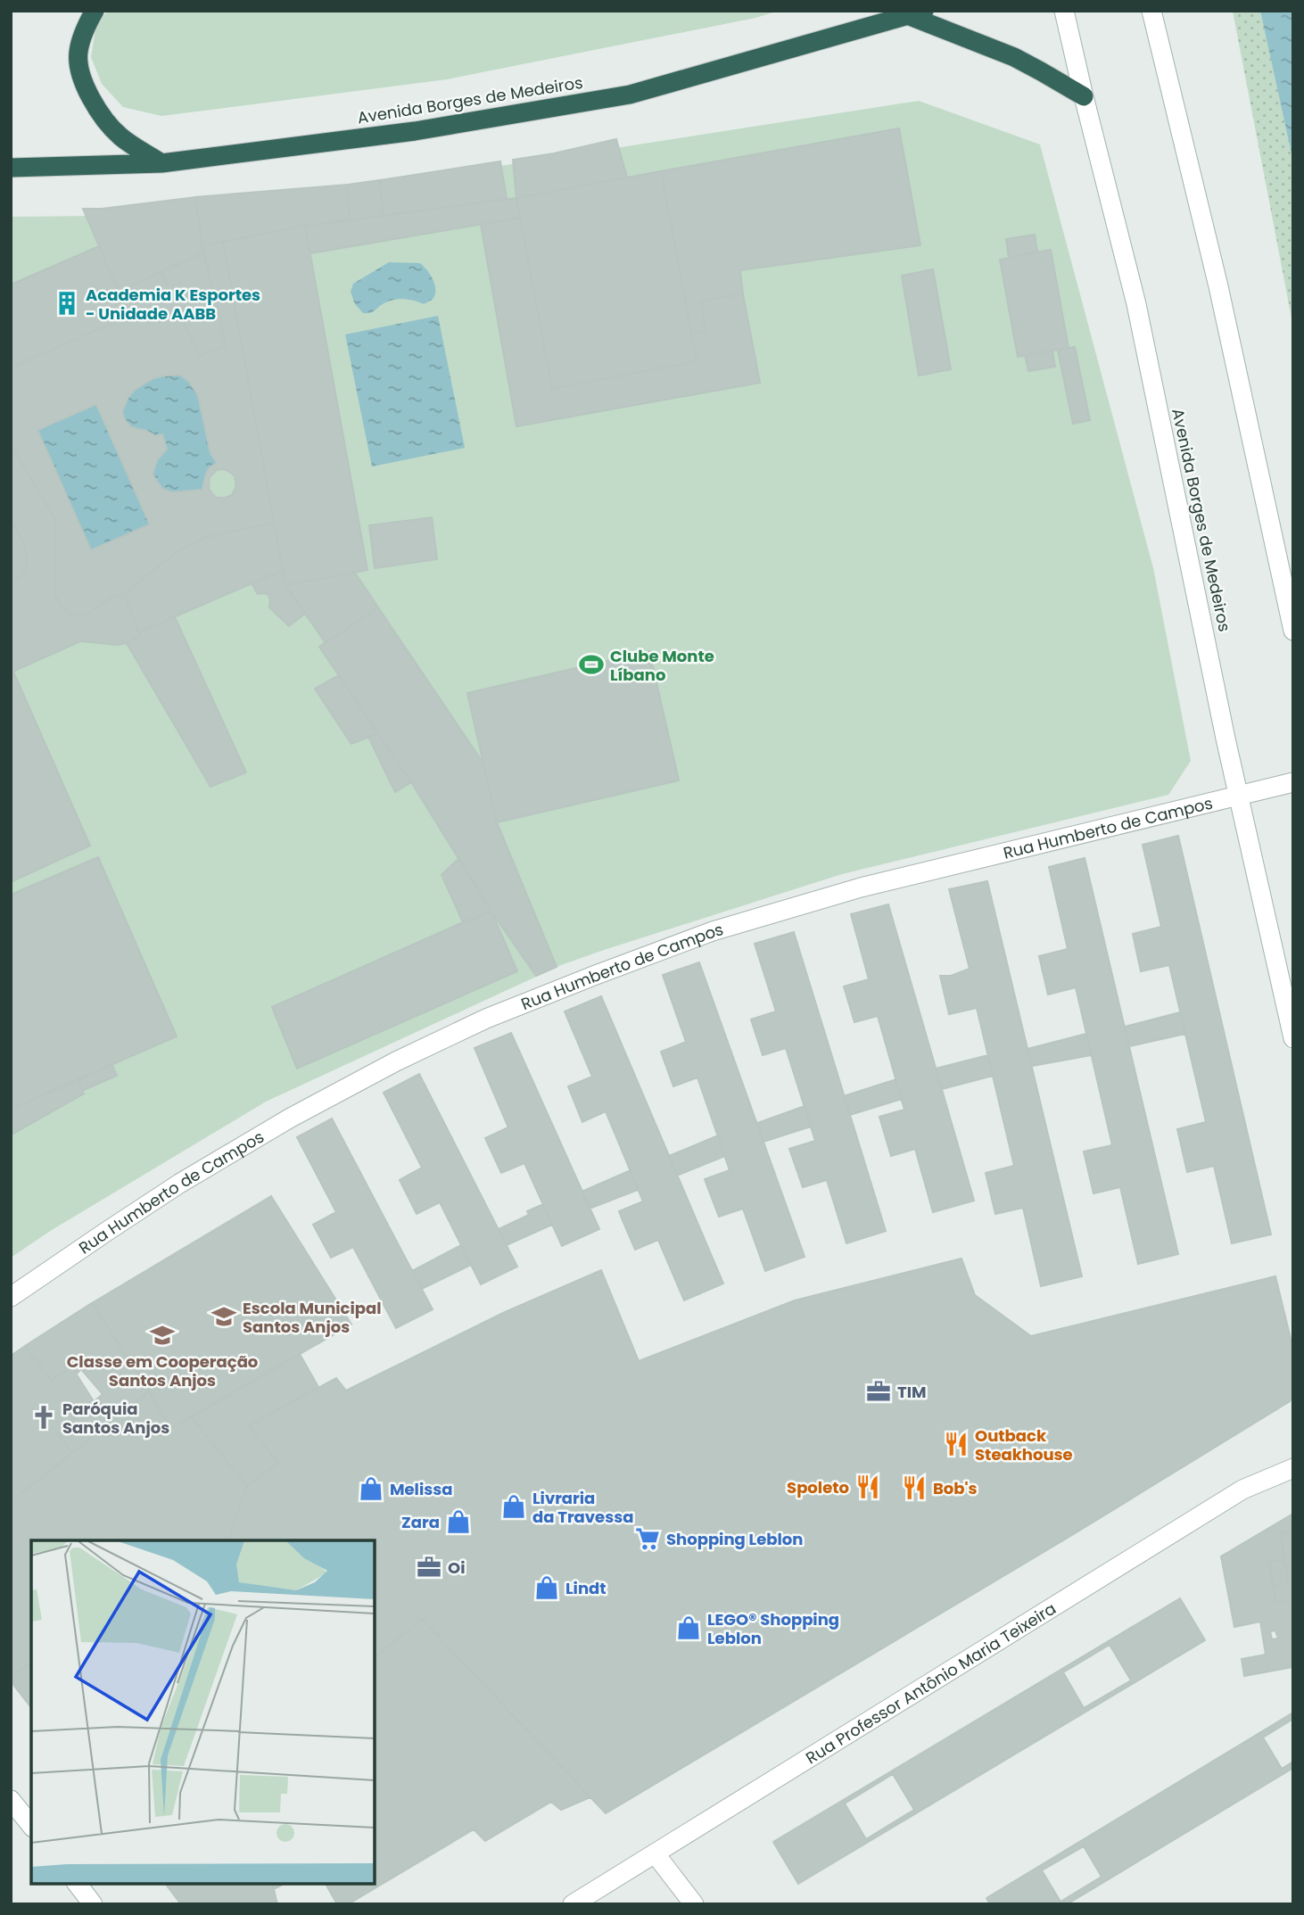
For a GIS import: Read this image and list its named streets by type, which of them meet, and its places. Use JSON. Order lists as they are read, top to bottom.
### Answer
{
  "streets": {
    "highway": ["Avenida Borges de Medeiros"],
    "street": ["Rua Humberto de Campos", "Rua Professor Antônio Maria Teixeira"]
  },
  "crossings": [
    ["Avenida Borges de Medeiros", "Rua Humberto de Campos"]
  ],
  "places": {
    "building": ["Academia K Esportes - Unidade AABB"],
    "sports": ["Clube Monte Líbano"],
    "school or university": ["Escola Municipal Santos Anjos", "Classe em Cooperação Santos Anjos"],
    "office": ["TIM", "Oi"],
    "church": ["Paróquia Santos Anjos"],
    "restaurant": ["Outback Steakhouse", "Spoleto", "Bob's"],
    "shop": [
      "Melissa",
      "Livraria da Travessa",
      "Zara",
      "Lindt",
      "LEGO® Shopping Leblon"
    ],
    "supermarket": ["Shopping Leblon"]
  }
}
